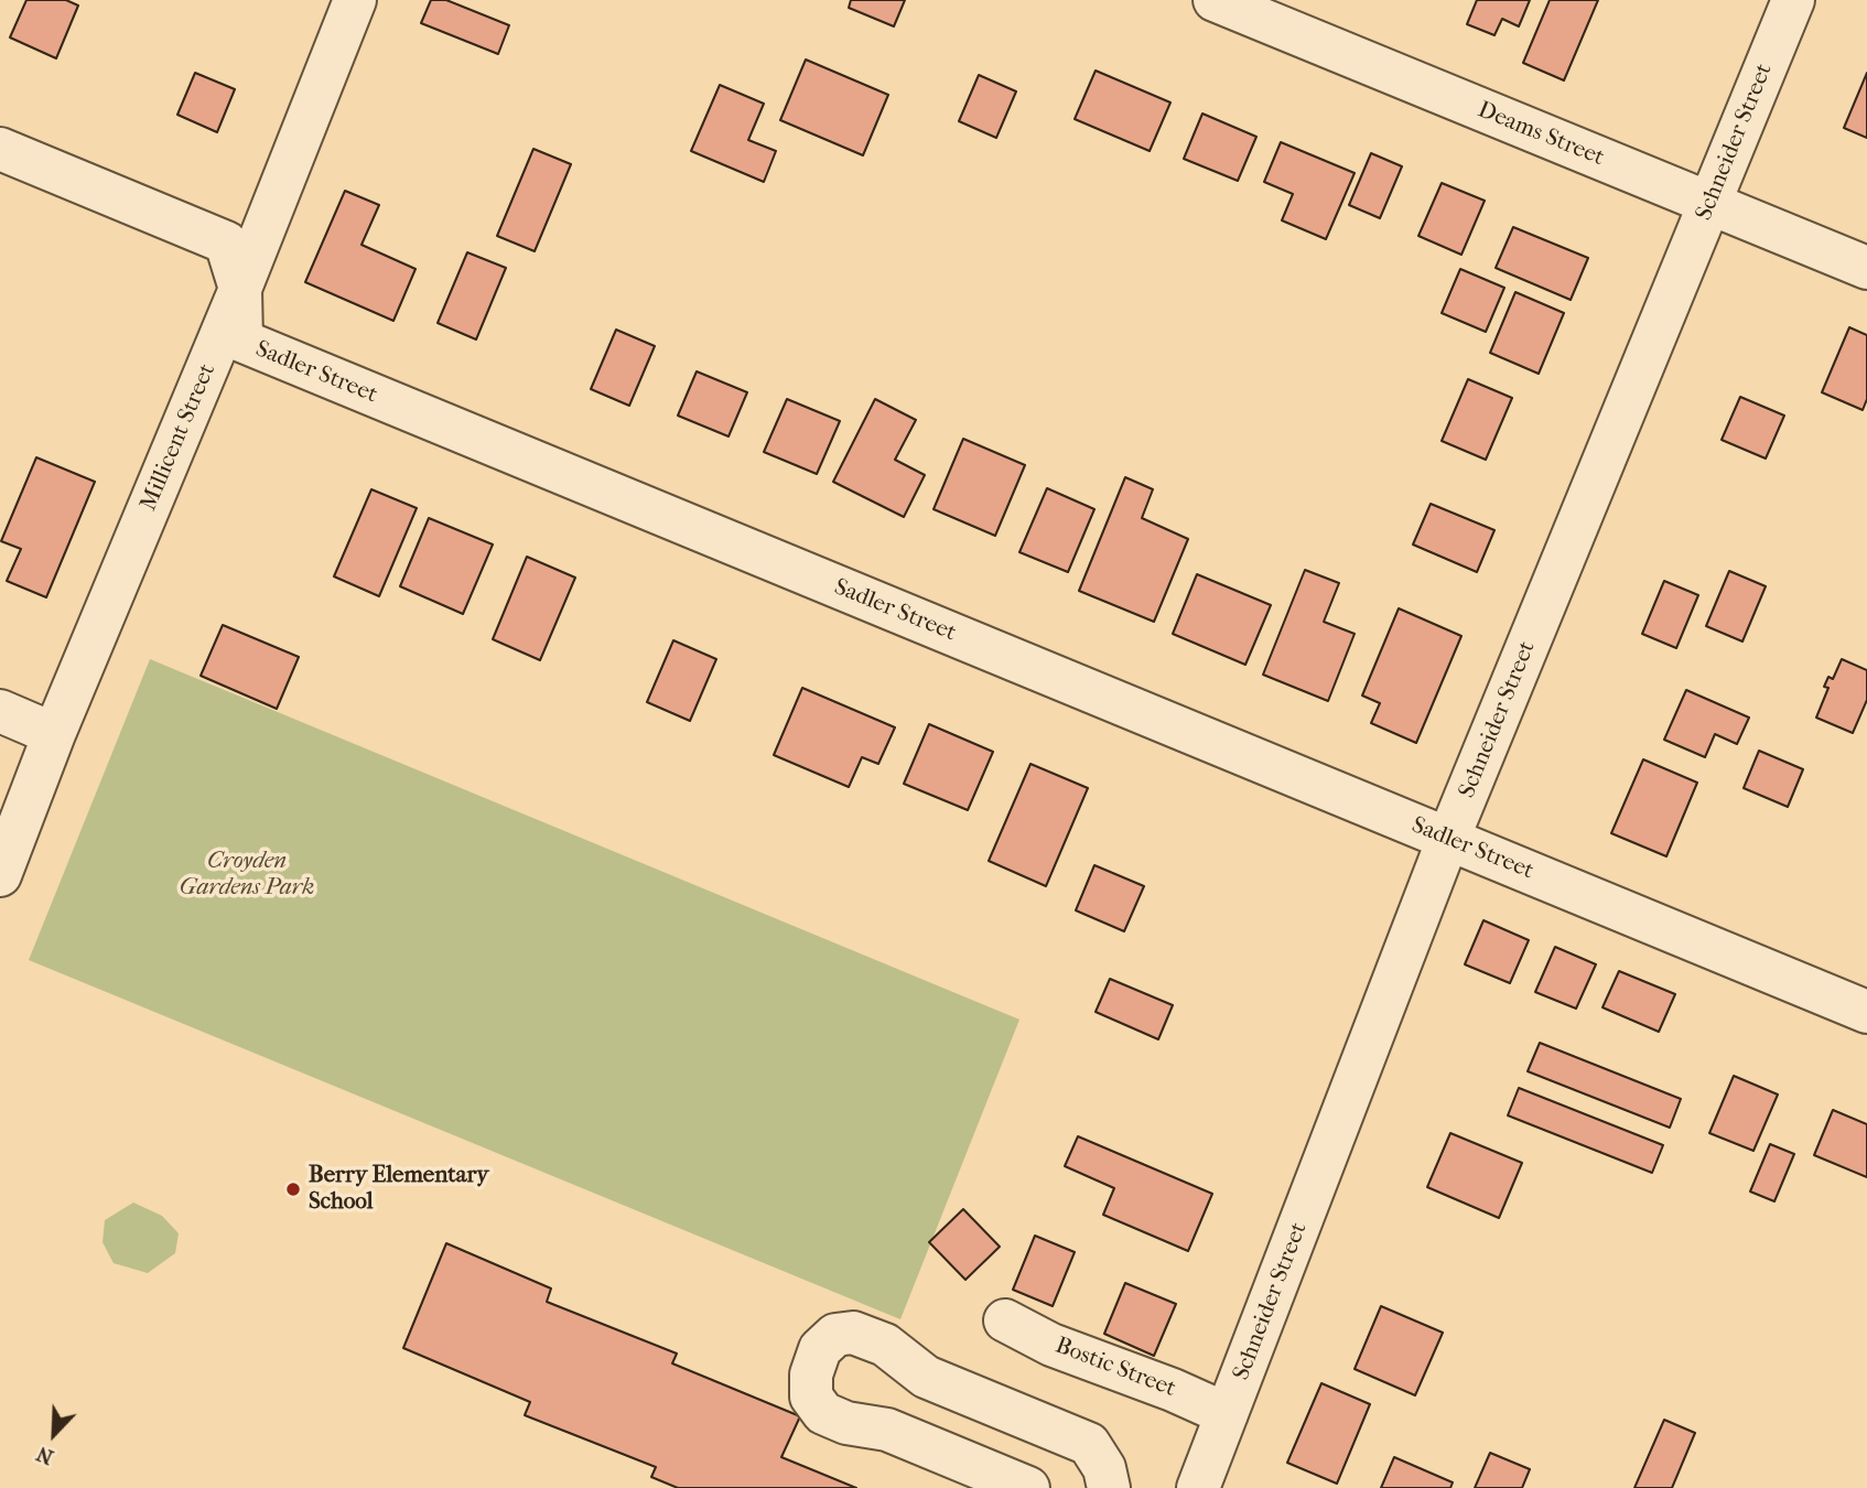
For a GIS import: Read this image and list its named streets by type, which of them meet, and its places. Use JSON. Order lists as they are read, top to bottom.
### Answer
{
  "streets": {
    "street": [
      "Deams Street",
      "Schneider Street",
      "Sadler Street",
      "Millicent Street",
      "Bostic Street"
    ]
  },
  "crossings": [
    ["Deams Street", "Schneider Street"],
    ["Schneider Street", "Sadler Street"],
    ["Schneider Street", "Bostic Street"],
    ["Sadler Street", "Millicent Street"]
  ],
  "parks": ["Croyden Gardens Park"],
  "places": ["Berry Elementary School"],
  "north": "bottom left"
}
